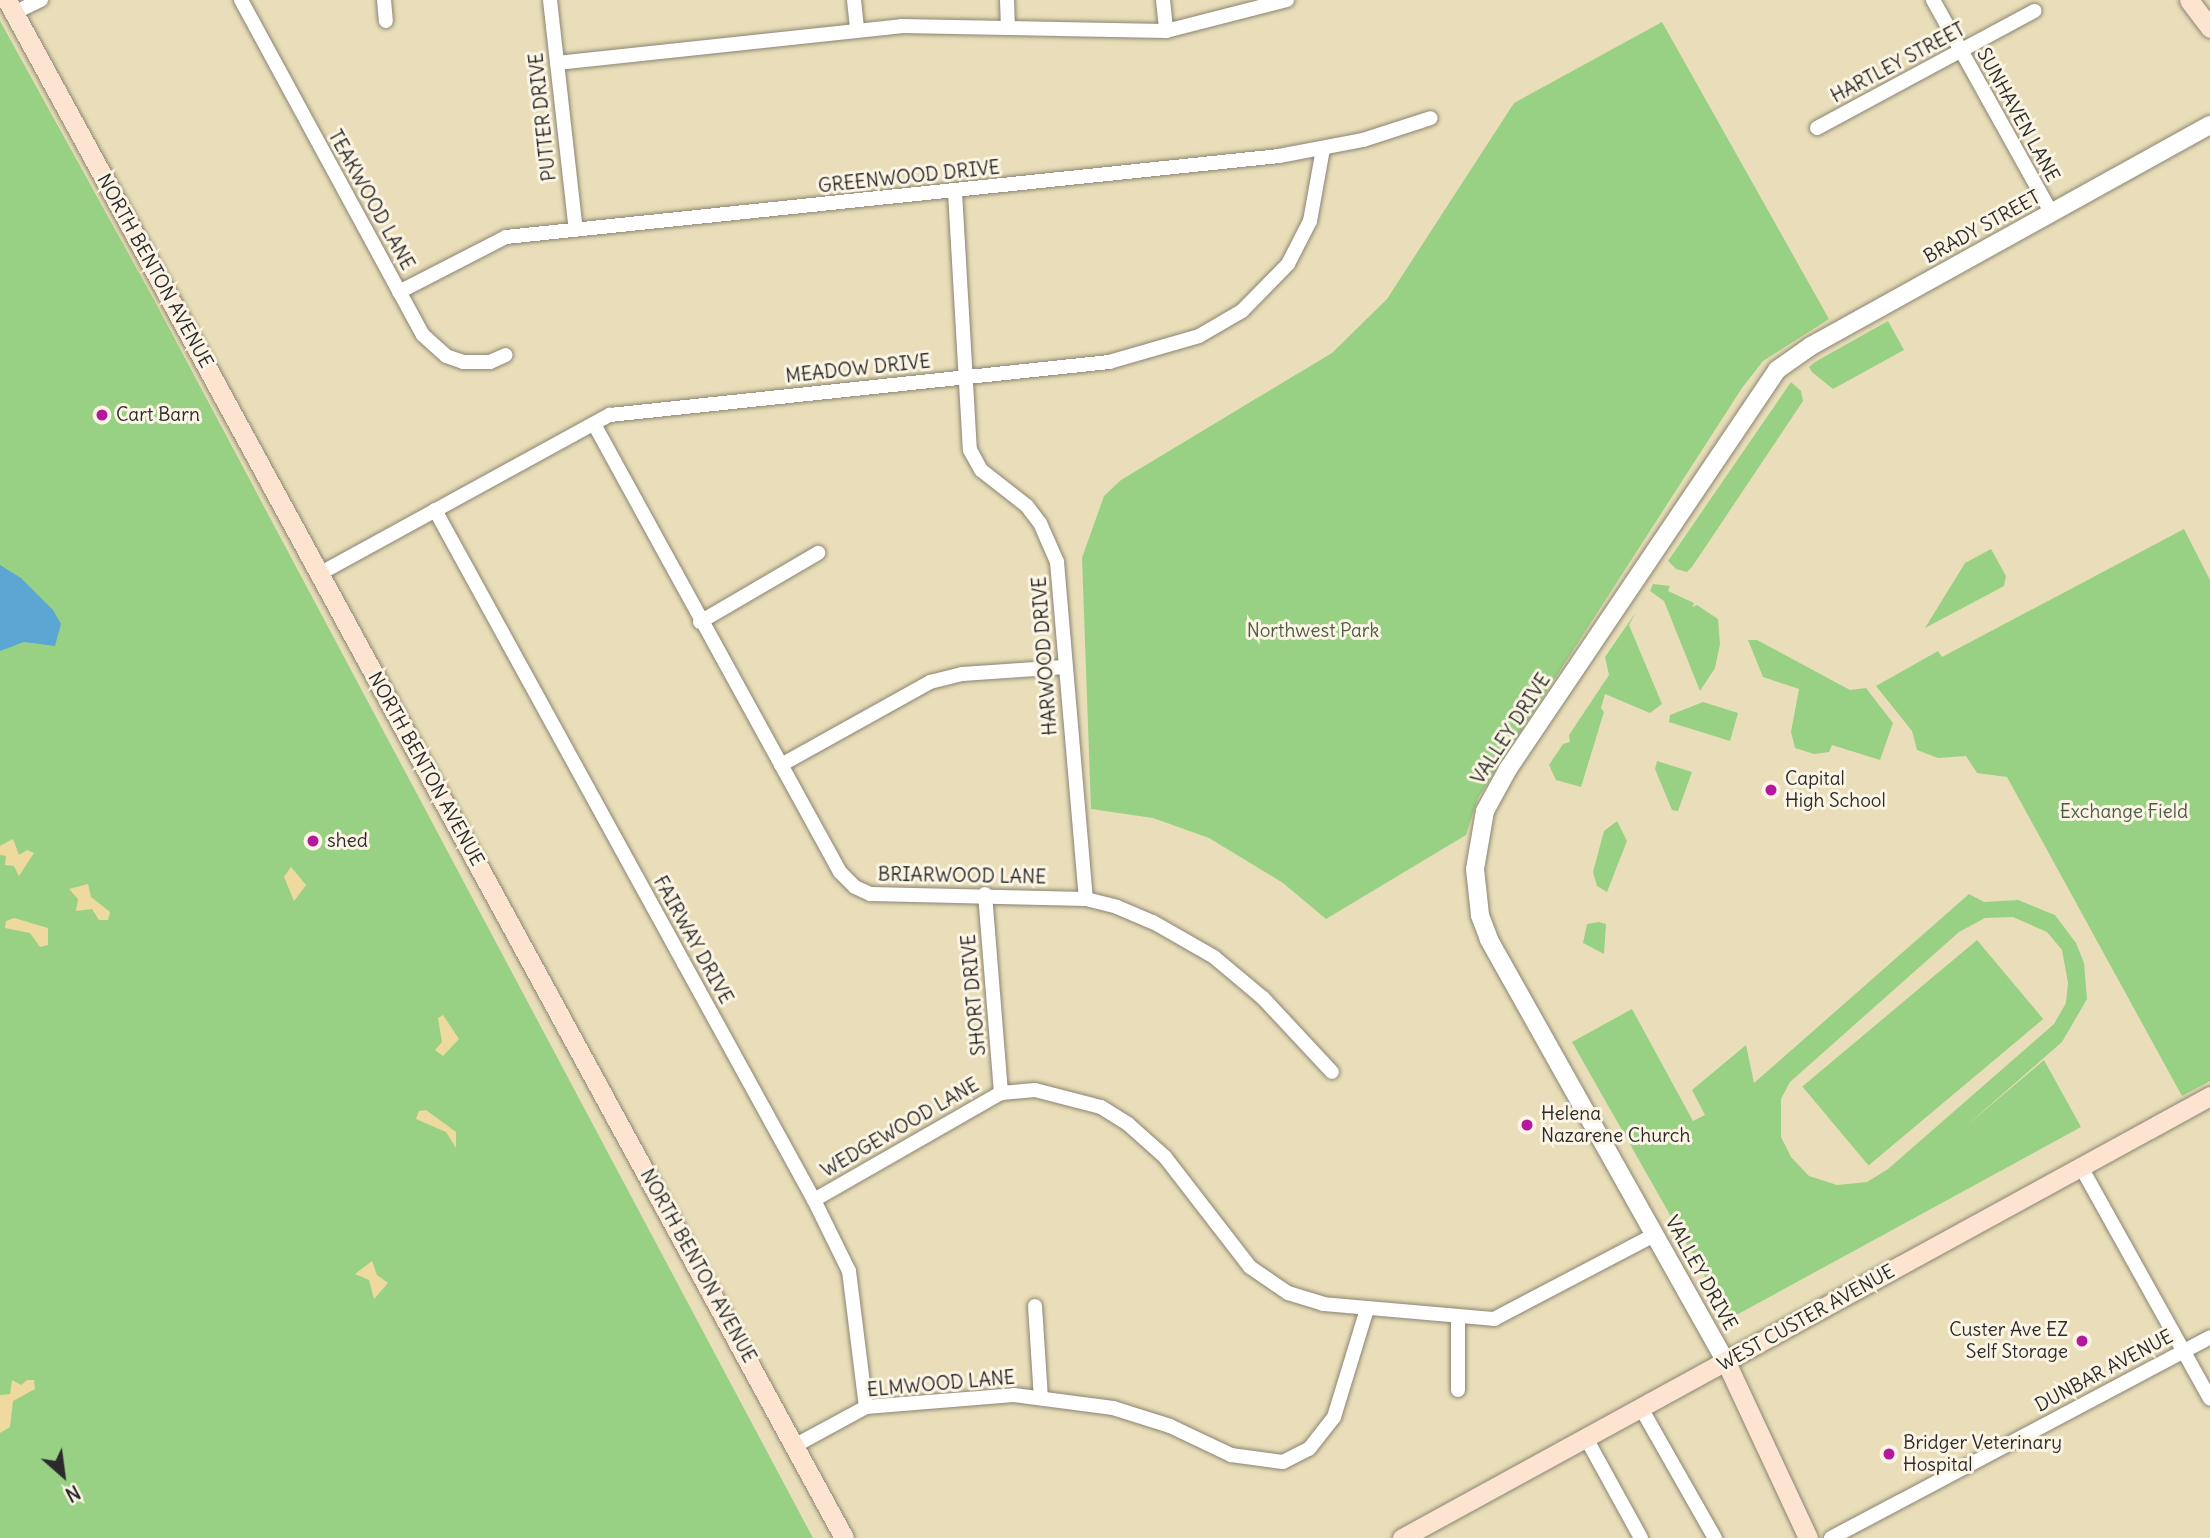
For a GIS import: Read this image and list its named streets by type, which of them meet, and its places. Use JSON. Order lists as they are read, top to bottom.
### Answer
{
  "streets": {
    "main road": ["NORTH BENTON AVENUE", "WEST CUSTER AVENUE"],
    "street": [
      "HARTLEY STREET",
      "SUNHAVEN LANE",
      "PUTTER DRIVE",
      "GREENWOOD DRIVE",
      "TEAKWOOD LANE",
      "BRADY STREET",
      "MEADOW DRIVE",
      "HARWOOD DRIVE",
      "VALLEY DRIVE",
      "BRIARWOOD LANE",
      "FAIRWAY DRIVE",
      "SHORT DRIVE",
      "WEDGEWOOD LANE",
      "DUNBAR AVENUE",
      "ELMWOOD LANE"
    ]
  },
  "crossings": [
    ["HARTLEY STREET", "SUNHAVEN LANE"],
    ["SUNHAVEN LANE", "BRADY STREET"],
    ["PUTTER DRIVE", "GREENWOOD DRIVE"],
    ["GREENWOOD DRIVE", "TEAKWOOD LANE"],
    ["GREENWOOD DRIVE", "MEADOW DRIVE"],
    ["GREENWOOD DRIVE", "HARWOOD DRIVE"],
    ["BRADY STREET", "VALLEY DRIVE"],
    ["NORTH BENTON AVENUE", "MEADOW DRIVE"],
    ["NORTH BENTON AVENUE", "ELMWOOD LANE"],
    ["MEADOW DRIVE", "HARWOOD DRIVE"],
    ["MEADOW DRIVE", "BRIARWOOD LANE"],
    ["MEADOW DRIVE", "FAIRWAY DRIVE"],
    ["HARWOOD DRIVE", "BRIARWOOD LANE"],
    ["VALLEY DRIVE", "WEDGEWOOD LANE"],
    ["VALLEY DRIVE", "WEST CUSTER AVENUE"],
    ["BRIARWOOD LANE", "SHORT DRIVE"],
    ["FAIRWAY DRIVE", "WEDGEWOOD LANE"],
    ["FAIRWAY DRIVE", "ELMWOOD LANE"],
    ["SHORT DRIVE", "WEDGEWOOD LANE"],
    ["WEDGEWOOD LANE", "ELMWOOD LANE"]
  ],
  "parks": ["Northwest Park", "Exchange Field"],
  "places": [
    "Cart Barn",
    "Capital High School",
    "shed",
    "Helena Nazarene Church",
    "Custer Ave EZ Self Storage",
    "Bridger Veterinary Hospital"
  ],
  "north": "bottom right"
}
